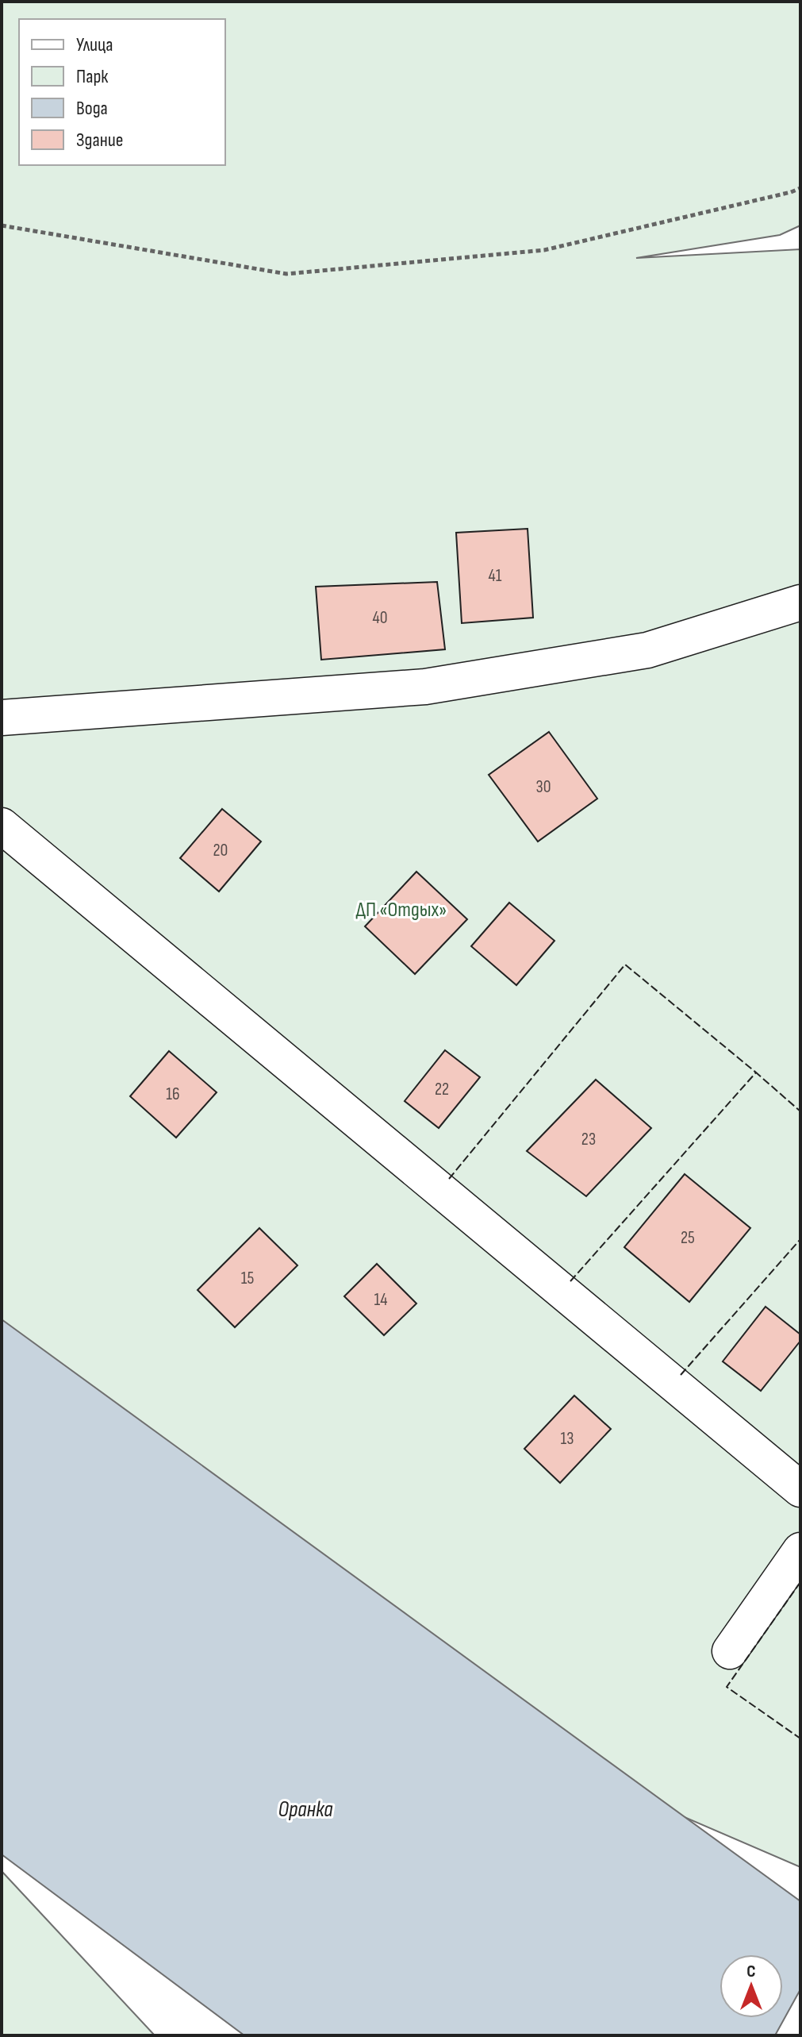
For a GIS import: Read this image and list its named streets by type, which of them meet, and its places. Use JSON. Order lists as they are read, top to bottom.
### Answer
{
  "water": ["Оранка"],
  "parks": ["ДП «Отдых»"],
  "house_numbers": [
    "41",
    "40",
    "30",
    "20",
    "22",
    "16",
    "23",
    "25",
    "15",
    "14",
    "13"
  ],
  "legend": [
    "Улица",
    "Парк",
    "Вода",
    "Здание"
  ],
  "north": "top"
}
